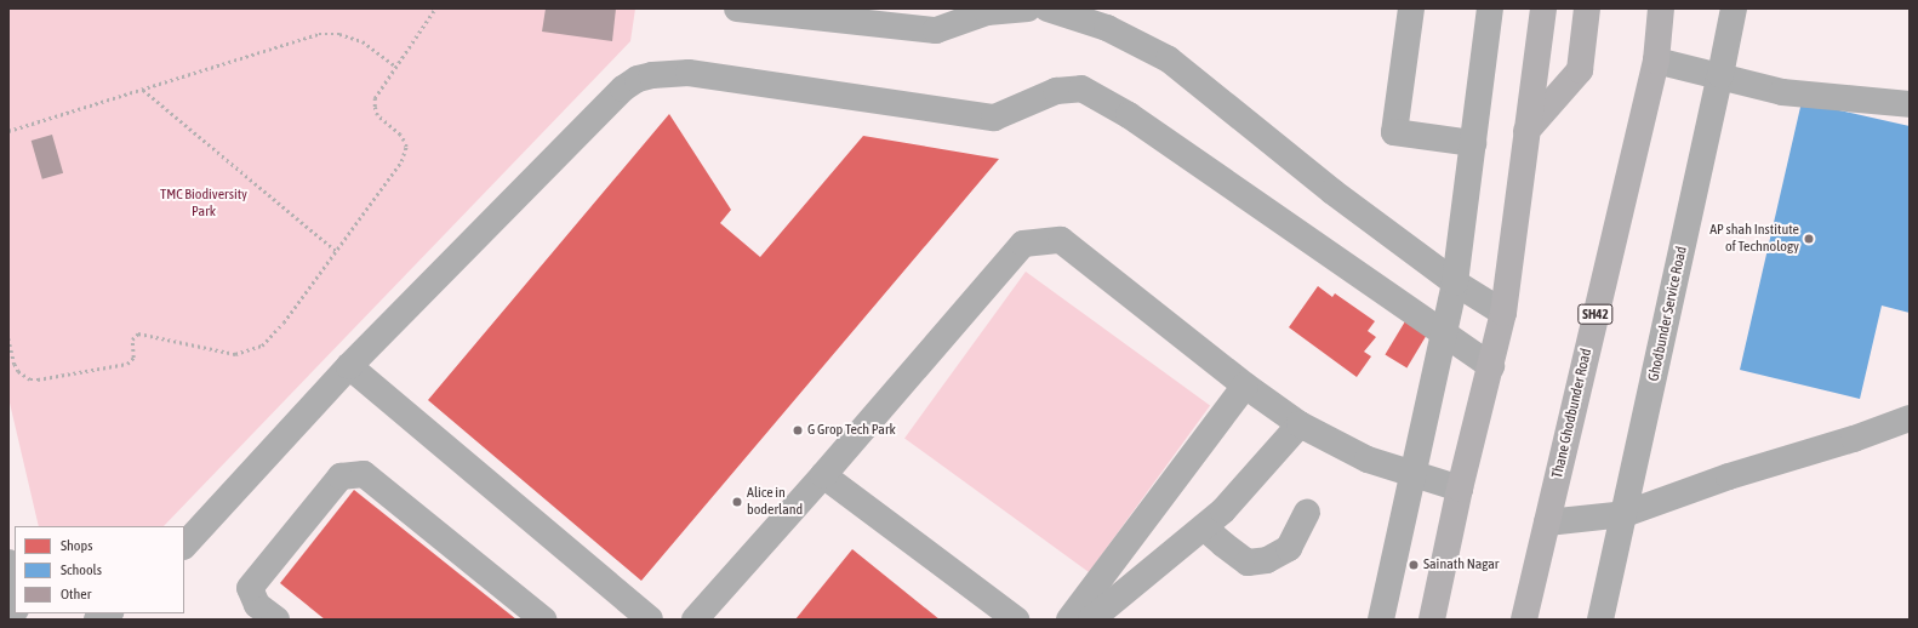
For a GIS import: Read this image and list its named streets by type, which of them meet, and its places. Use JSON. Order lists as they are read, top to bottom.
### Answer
{
  "streets": {
    "main road": ["SH42", "Thane Ghodbunder Road"],
    "street": ["Ghodbunder Service Road"]
  },
  "parks": ["TMC Biodiversity Park"],
  "places": [
    "AP shah Institute of Technology",
    "G Grop Tech Park",
    "Alice in boderland",
    "Sainath Nagar"
  ],
  "legend": ["Shops", "Schools", "Other"]
}
